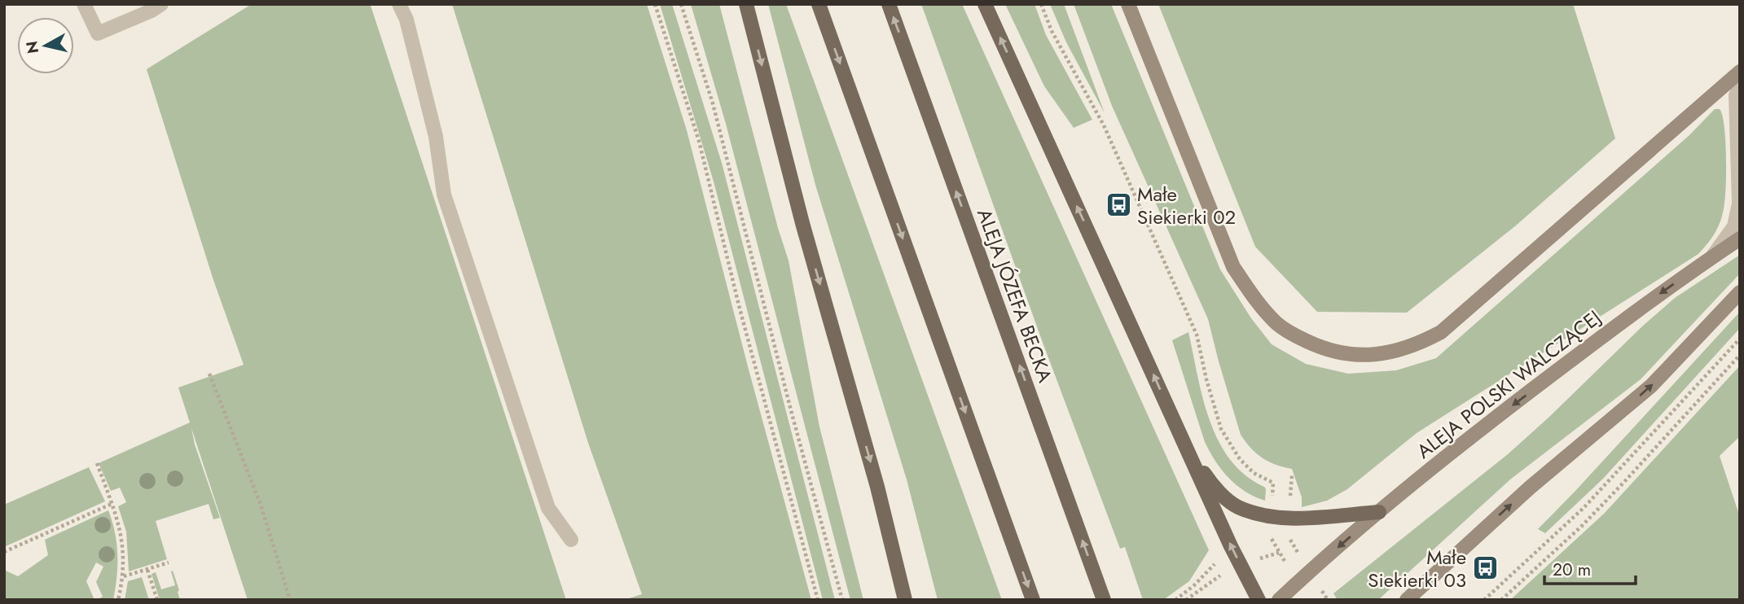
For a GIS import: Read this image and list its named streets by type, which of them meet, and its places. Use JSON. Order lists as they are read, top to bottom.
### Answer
{
  "streets": {
    "main road": ["ALEJA JÓZEFA BECKA"],
    "street": ["ALEJA POLSKI WALCZĄCEJ"]
  },
  "places": {
    "bus stop": ["Małe Siekierki 02", "Małe Siekierki 03"]
  },
  "scale_bar": "20 m",
  "north": "left"
}
